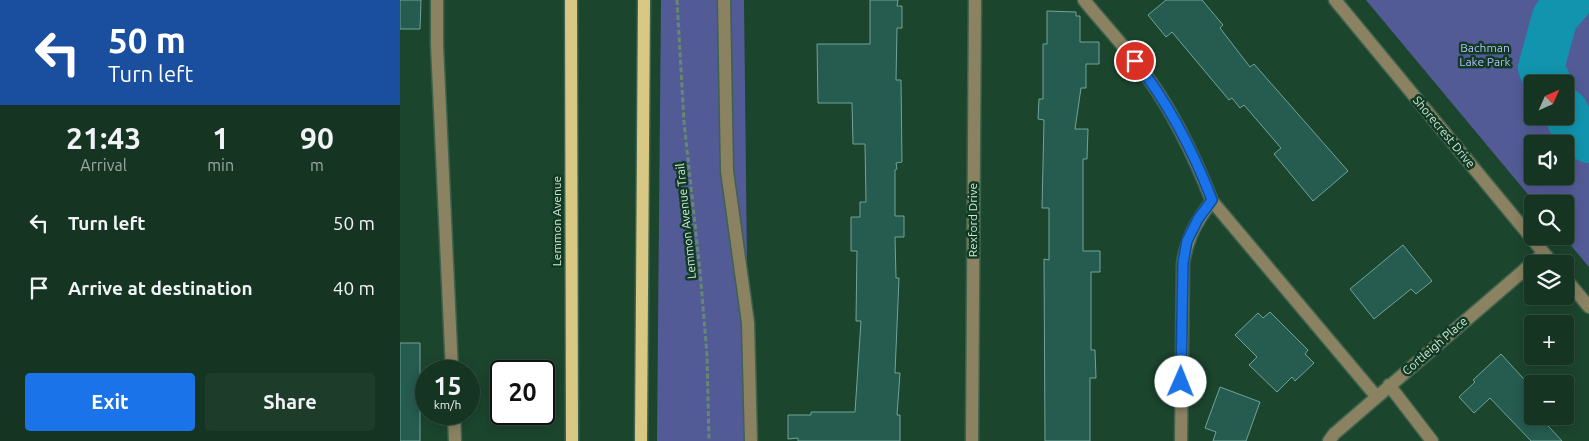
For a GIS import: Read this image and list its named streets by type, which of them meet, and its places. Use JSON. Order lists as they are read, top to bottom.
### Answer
{
  "streets": {
    "main road": ["Lemmon Avenue"],
    "street": ["Shorecrest Drive", "Rexford Drive", "Cortleigh Place"],
    "path": ["Lemmon Avenue Trail"]
  },
  "crossings": [
    ["Shorecrest Drive", "Cortleigh Place"]
  ],
  "parks": ["Bachman Lake Park"],
  "north": "top right",
  "page": {
    "turn": ["50 m", "Turn left"],
    "map_buttons": ["+", "−"],
    "eta": [
      "21:43",
      "Arrival",
      "1",
      "min",
      "90",
      "m"
    ],
    "list": [
      {
        "name": "Turn left",
        "value": "50 m"
      },
      {
        "name": "Arrive at destination",
        "value": "40 m"
      }
    ],
    "speed": "15 km/h",
    "limit": "20",
    "buttons": ["Exit", "Share"]
  }
}
